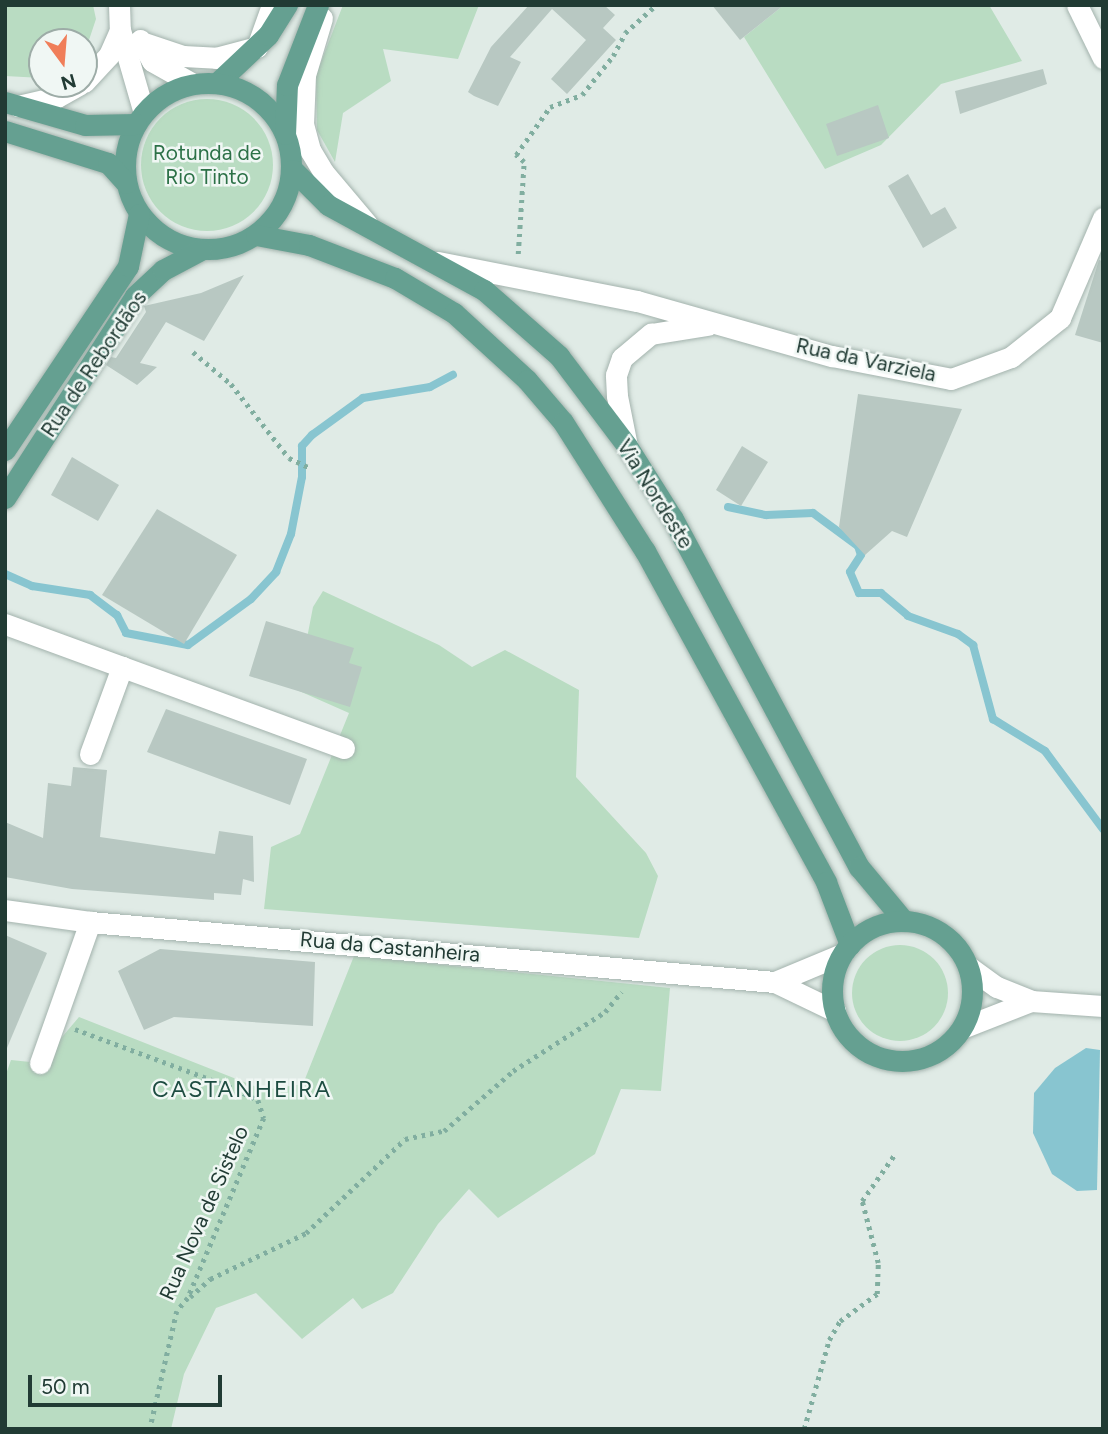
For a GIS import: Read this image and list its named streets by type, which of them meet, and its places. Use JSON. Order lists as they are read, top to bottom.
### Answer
{
  "streets": {
    "main road": ["Rua de Rebordãos", "Via Nordeste"],
    "street": ["Rua da Varziela", "Rua da Castanheira"],
    "path": ["Rua Nova de Sistelo"]
  },
  "crossings": [
    ["Rua da Varziela", "Via Nordeste"],
    ["Rua de Rebordãos", "Via Nordeste"],
    ["Via Nordeste", "Rua da Castanheira"]
  ],
  "districts": ["CASTANHEIRA"],
  "parks": ["Rotunda de Rio Tinto"],
  "scale_bar": "50 m",
  "north": "bottom"
}
